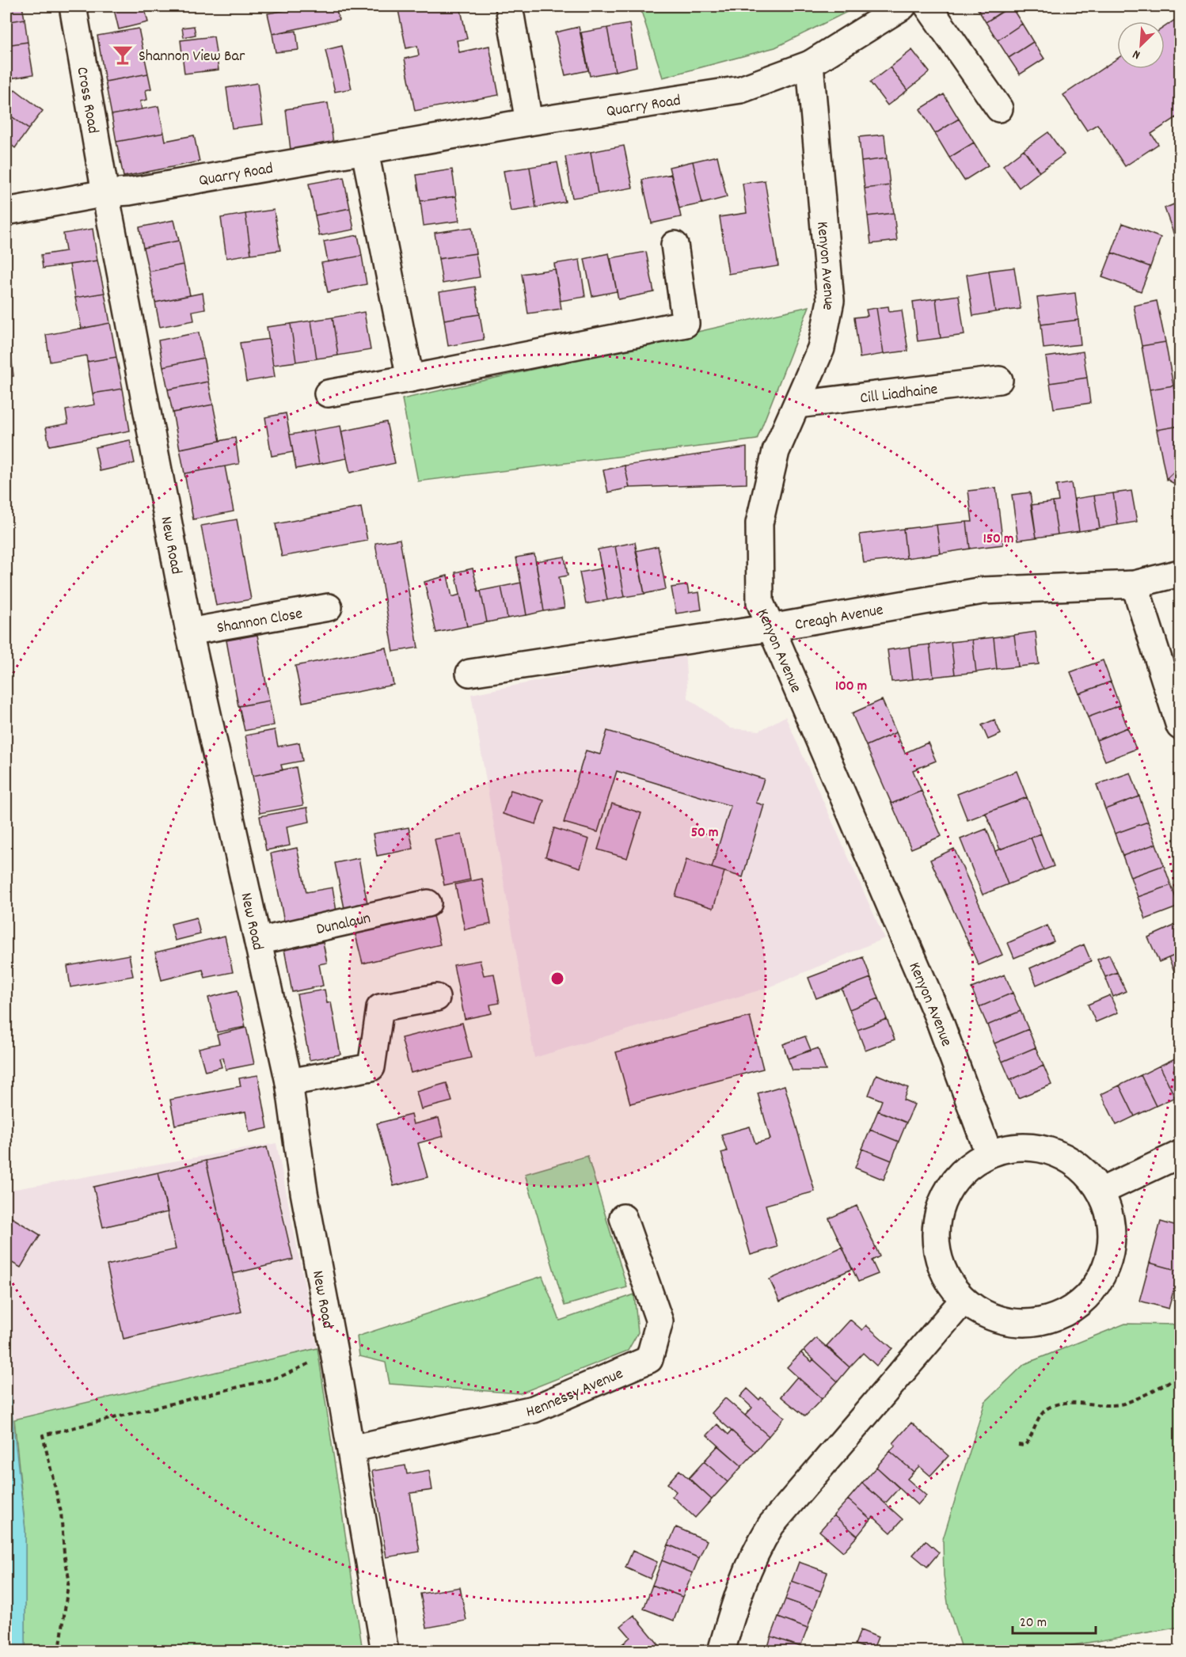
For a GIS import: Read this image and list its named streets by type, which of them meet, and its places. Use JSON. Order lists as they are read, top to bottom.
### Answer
{
  "streets": {
    "street": [
      "Cross Road",
      "Quarry Road",
      "Kenyon Avenue",
      "Cill Liadhaine",
      "New Road",
      "Creagh Avenue",
      "Shannon Close",
      "Dunalaun",
      "Hennessy Avenue"
    ]
  },
  "crossings": [
    ["Cross Road", "Quarry Road"],
    ["Cross Road", "New Road"],
    ["Quarry Road", "Kenyon Avenue"],
    ["Quarry Road", "New Road"],
    ["Kenyon Avenue", "Cill Liadhaine"],
    ["Kenyon Avenue", "Creagh Avenue"],
    ["New Road", "Shannon Close"],
    ["New Road", "Dunalaun"],
    ["New Road", "Hennessy Avenue"]
  ],
  "places": {
    "bar": ["Shannon View Bar"]
  },
  "scale_bar": "20 m",
  "north": "bottom left",
  "rings": ["150 m", "100 m", "50 m"]
}
